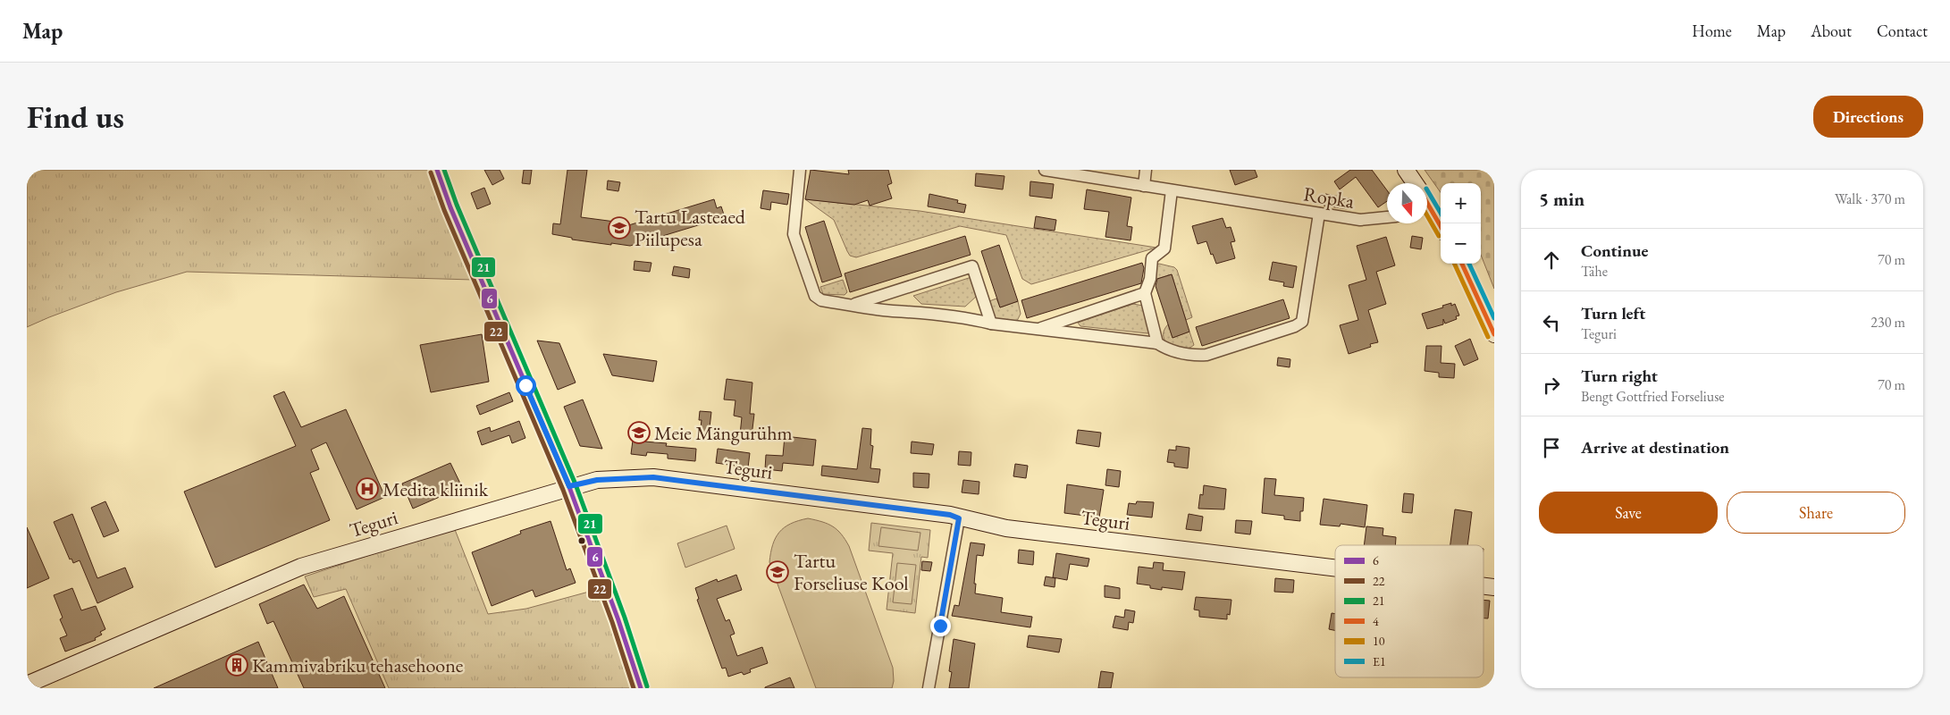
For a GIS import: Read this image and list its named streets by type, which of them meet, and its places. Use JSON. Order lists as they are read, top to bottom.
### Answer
{
  "streets": {
    "street": ["Ropka", "Teguri"]
  },
  "places": {
    "school or university": ["Tartu Lasteaed Piilupesa", "Meie Mängurühm", "Tartu Forseliuse Kool"],
    "hospital": ["Medita kliinik"],
    "building": ["Kammivabriku tehasehoone"]
  },
  "lines": [
    "transit line 6",
    "transit line 21",
    "transit line 22",
    "transit line E1",
    "transit line 4",
    "transit line 10"
  ],
  "legend": [
    "6",
    "22",
    "21",
    "4",
    "10",
    "E1"
  ],
  "north": "bottom",
  "page": {
    "header": "Map",
    "nav": [
      "Home",
      "Map",
      "About",
      "Contact"
    ],
    "buttons": [
      "Directions",
      ["Save", "Share"]
    ],
    "title": "Find us",
    "heading": ["5 min", "Walk · 370 m"],
    "map_buttons": ["+", "−"],
    "list": [
      ["Continue", "Tähe", "70 m"],
      ["Turn left", "Teguri", "230 m"],
      ["Turn right", "Bengt Gottfried Forseliuse", "70 m"],
      "Arrive at destination"
    ]
  }
}
